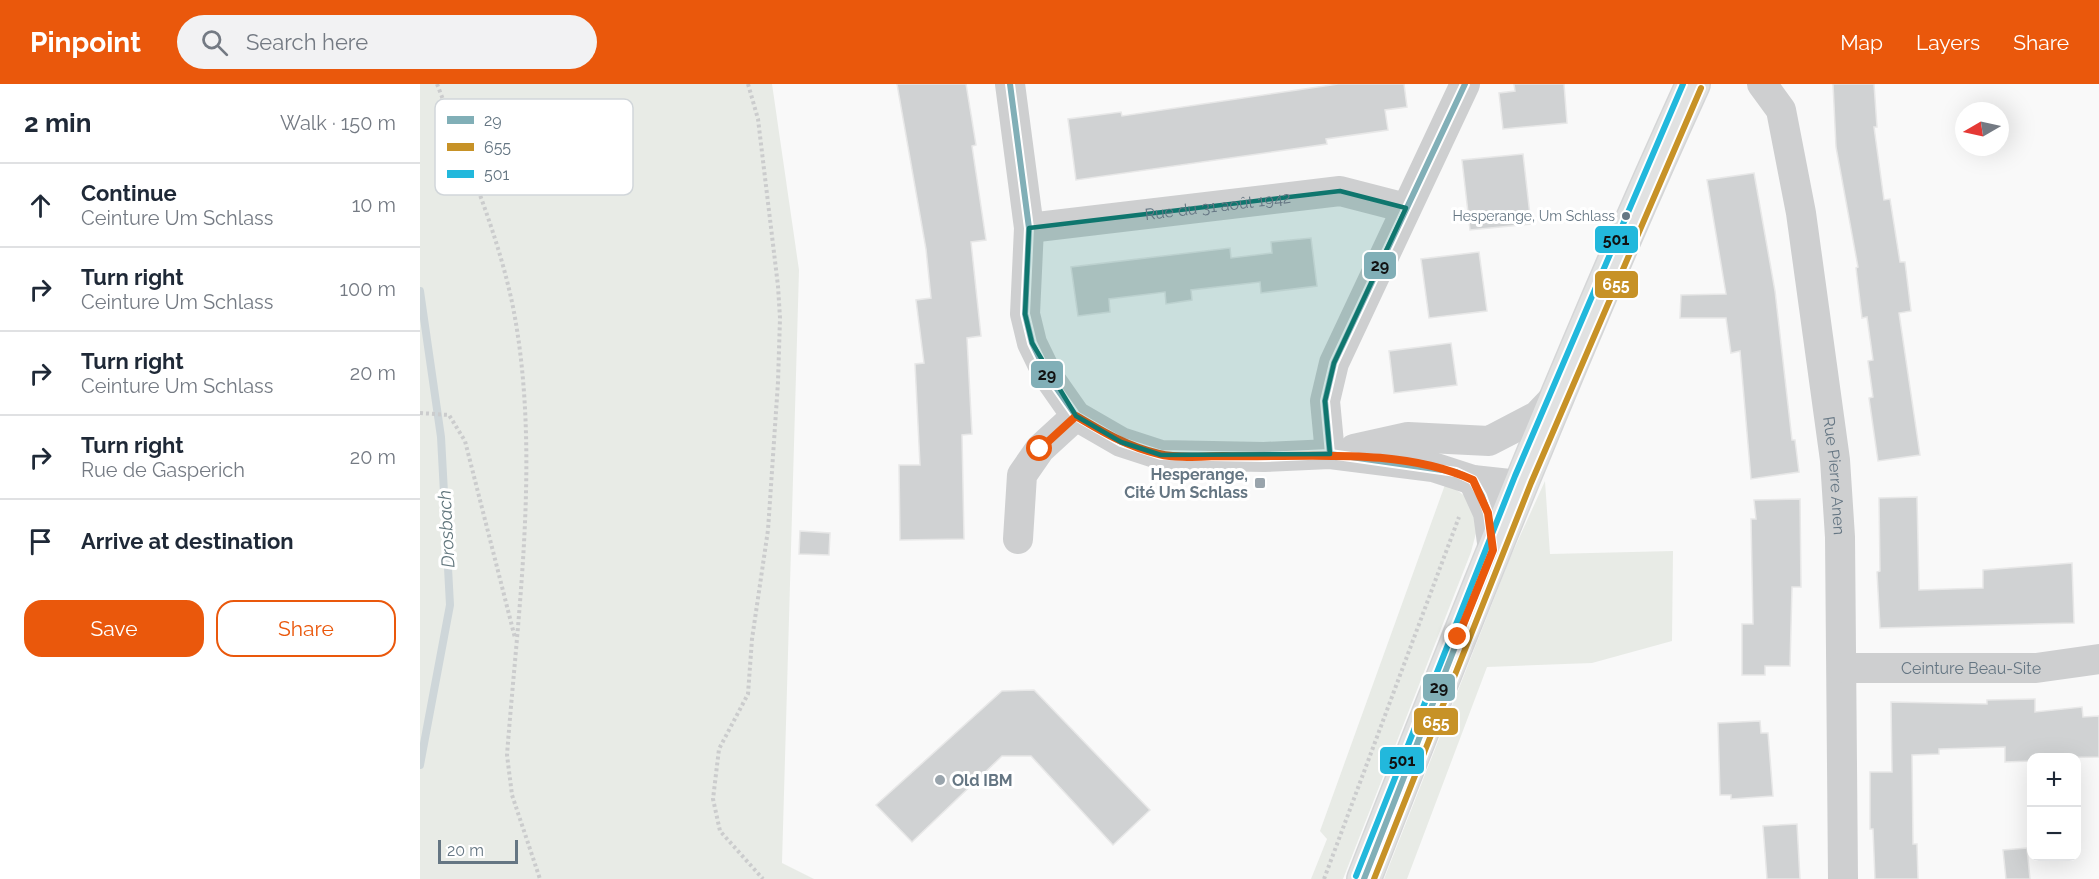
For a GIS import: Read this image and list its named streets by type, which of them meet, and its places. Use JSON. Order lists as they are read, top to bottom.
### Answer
{
  "streets": {
    "street": ["Rue du 31 août 1942", "Rue Pierre Anen", "Ceinture Beau-Site"]
  },
  "crossings": [
    ["Rue Pierre Anen", "Ceinture Beau-Site"]
  ],
  "water": ["Drosbach"],
  "places": {
    "other": ["Hesperange, Um Schlass", "Old IBM"],
    "transit": ["Hesperange, Cité Um Schlass"]
  },
  "lines": ["transit line 29", "transit line 501", "transit line 655"],
  "legend": ["29", "655", "501"],
  "scale_bar": "20 m",
  "north": "left",
  "page": {
    "header": "Pinpoint",
    "search": "Search here",
    "nav": ["Map", "Layers", "Share"],
    "heading": ["2 min", "Walk · 150 m"],
    "list": [
      ["Continue", "Ceinture Um Schlass", "10 m"],
      ["Turn right", "Ceinture Um Schlass", "100 m"],
      ["Turn right", "Ceinture Um Schlass", "20 m"],
      ["Turn right", "Rue de Gasperich", "20 m"],
      "Arrive at destination"
    ],
    "buttons": ["Save", "Share"],
    "map_buttons": ["+", "−"],
    "scale": "20 m"
  }
}
